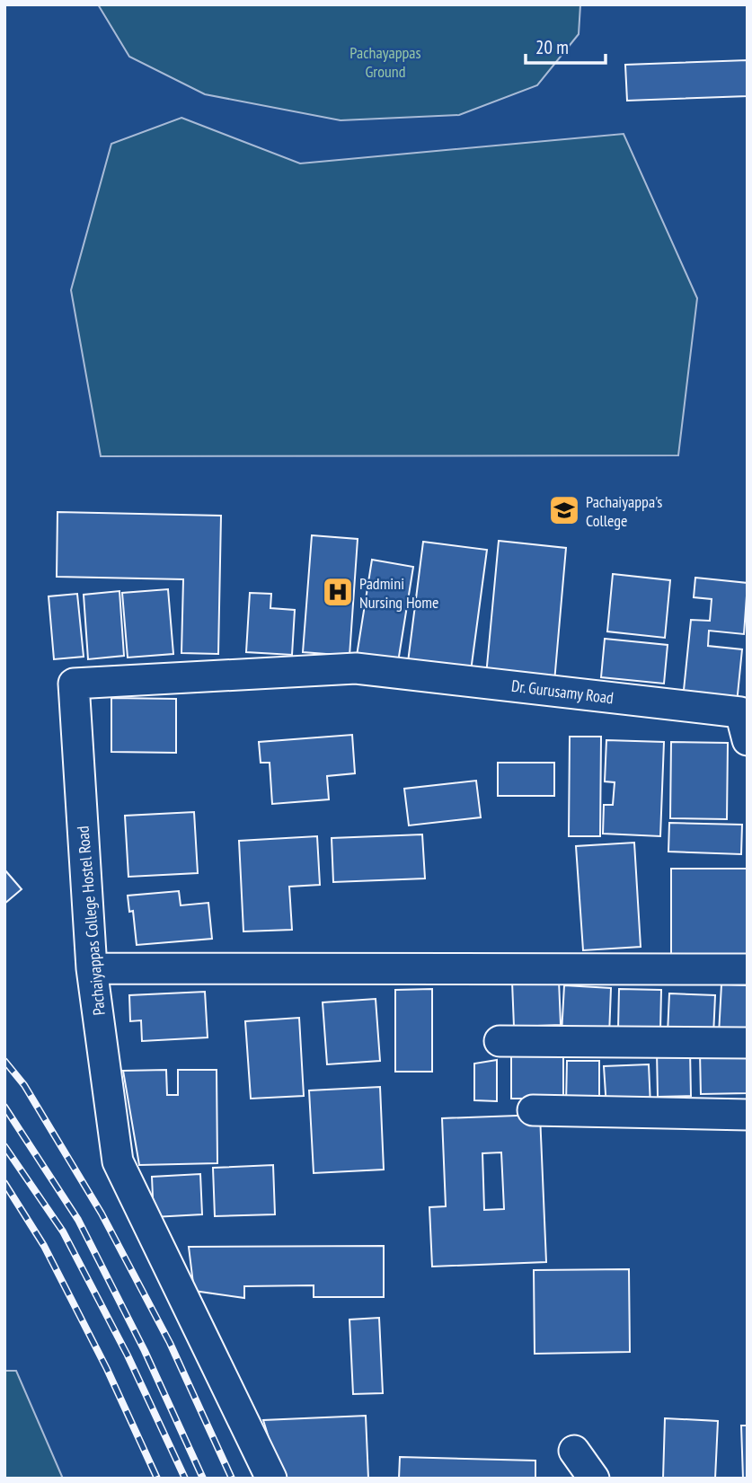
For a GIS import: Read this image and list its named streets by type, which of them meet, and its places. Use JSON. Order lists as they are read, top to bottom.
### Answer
{
  "streets": {
    "street": ["Dr. Gurusamy Road", "Pachaiyappas College Hostel Road"]
  },
  "crossings": [
    ["Dr. Gurusamy Road", "Pachaiyappas College Hostel Road"]
  ],
  "parks": ["Pachayappas Ground"],
  "places": {
    "school or university": ["Pachaiyappa's College"],
    "hospital": ["Padmini Nursing Home"]
  },
  "scale_bar": "20 m"
}
